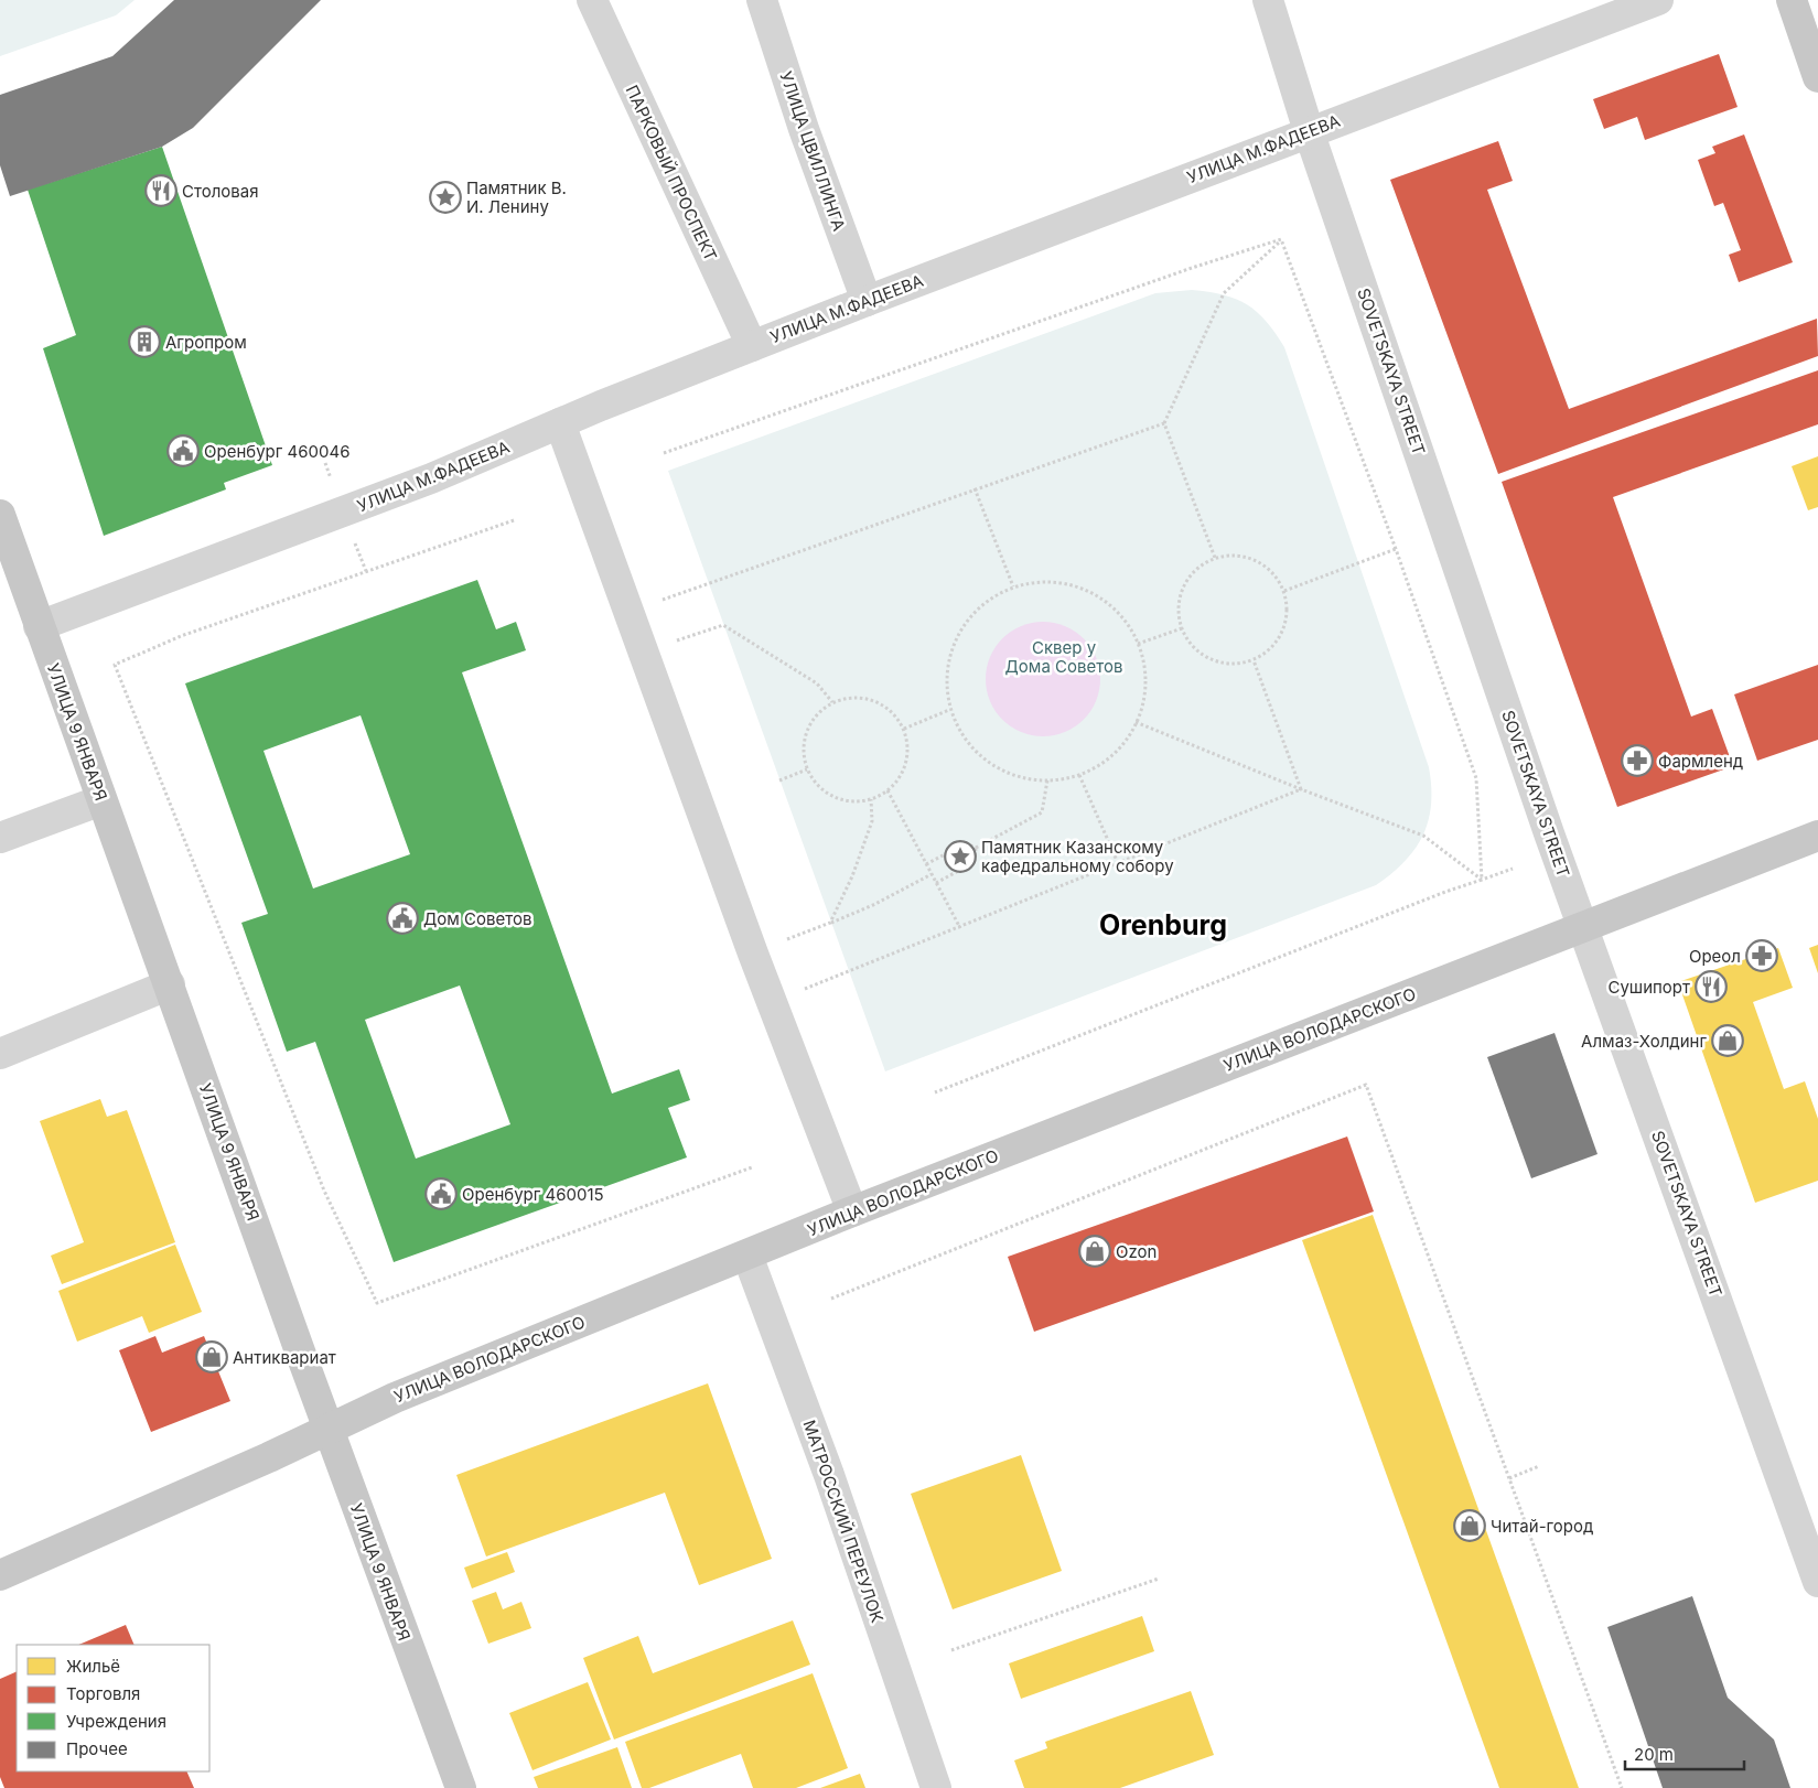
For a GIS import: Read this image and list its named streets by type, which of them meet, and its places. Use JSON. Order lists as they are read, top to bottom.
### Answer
{
  "streets": {
    "main road": ["УЛИЦА 9 ЯНВАРЯ", "УЛИЦА ВОЛОДАРСКОГО"],
    "street": [
      "УЛИЦА М.ФАДЕЕВА",
      "УЛИЦА ЦВИЛЛИНГА",
      "ПАРКОВЫЙ ПРОСПЕКТ",
      "SOVETSKAYA STREET",
      "МАТРОССКИЙ ПЕРЕУЛОК"
    ]
  },
  "crossings": [
    ["УЛИЦА М.ФАДЕЕВА", "УЛИЦА ЦВИЛЛИНГА"],
    ["УЛИЦА М.ФАДЕЕВА", "ПАРКОВЫЙ ПРОСПЕКТ"],
    ["УЛИЦА М.ФАДЕЕВА", "SOVETSKAYA STREET"],
    ["УЛИЦА М.ФАДЕЕВА", "УЛИЦА 9 ЯНВАРЯ"],
    ["SOVETSKAYA STREET", "УЛИЦА ВОЛОДАРСКОГО"],
    ["УЛИЦА 9 ЯНВАРЯ", "УЛИЦА ВОЛОДАРСКОГО"],
    ["УЛИЦА ВОЛОДАРСКОГО", "МАТРОССКИЙ ПЕРЕУЛОК"]
  ],
  "districts": ["Orenburg"],
  "parks": ["Сквер у Дома Советов"],
  "places": {
    "restaurant": ["Столовая", "Сушипорт"],
    "place": ["Памятник В. И. Ленину", "Памятник Казанскому кафедральному собору"],
    "building": ["Агропром"],
    "public building": ["Оренбург 460046", "Дом Советов", "Оренбург 460015"],
    "pharmacy": ["Фармленд", "Ореол"],
    "shop": [
      "Алмаз-Холдинг",
      "Ozon",
      "Антиквариат",
      "Читай-город"
    ]
  },
  "legend": [
    "Жильё",
    "Торговля",
    "Учреждения",
    "Прочее"
  ],
  "scale_bar": "20 m"
}
